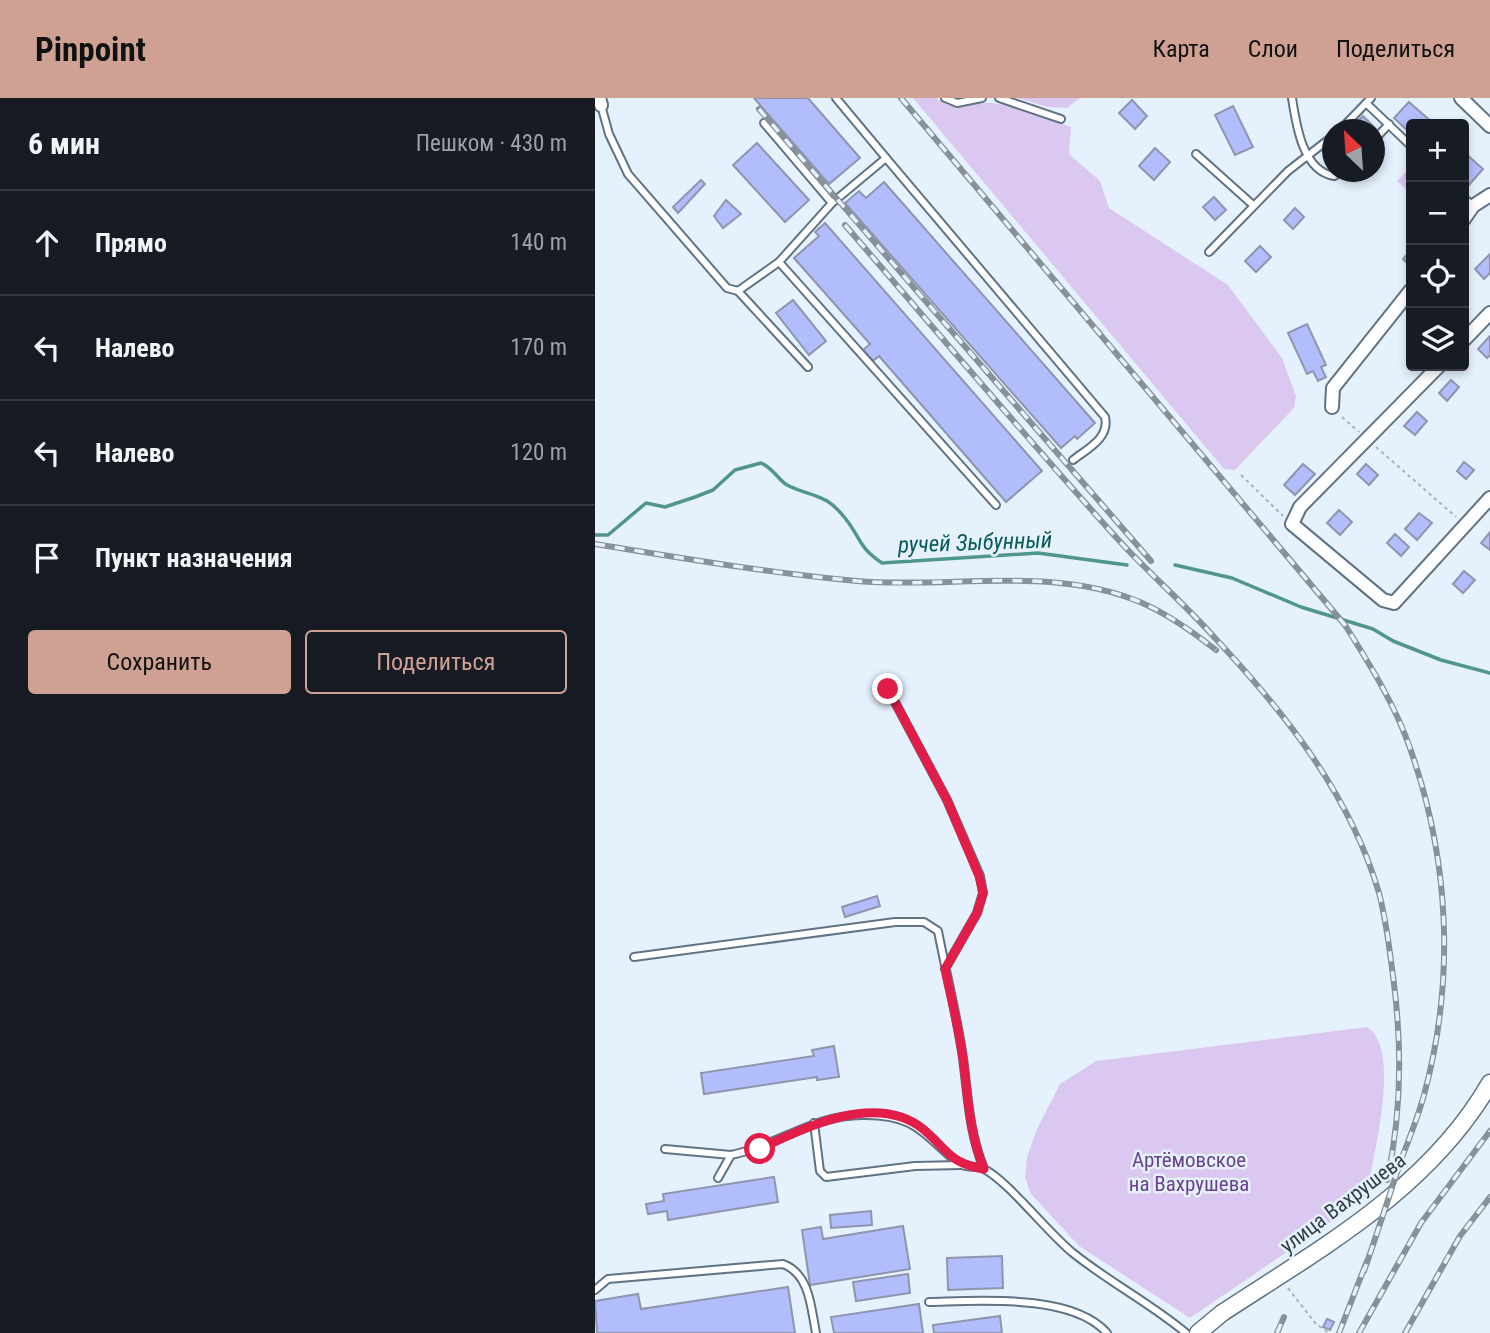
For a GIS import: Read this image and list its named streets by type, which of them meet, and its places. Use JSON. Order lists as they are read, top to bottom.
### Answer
{
  "streets": {
    "main road": ["улица Вахрушева"]
  },
  "water": ["ручей Зыбунный"],
  "parks": ["Артёмовское на Вахрушева"],
  "north": "top left",
  "page": {
    "header": "Pinpoint",
    "nav": ["Карта", "Слои", "Поделиться"],
    "heading": ["6 мин", "Пешком · 430 m"],
    "map_buttons": ["+", "−"],
    "list": [
      ["Прямо", "140 m"],
      ["Налево", "170 m"],
      ["Налево", "120 m"],
      "Пункт назначения"
    ],
    "buttons": ["Сохранить", "Поделиться"]
  }
}
